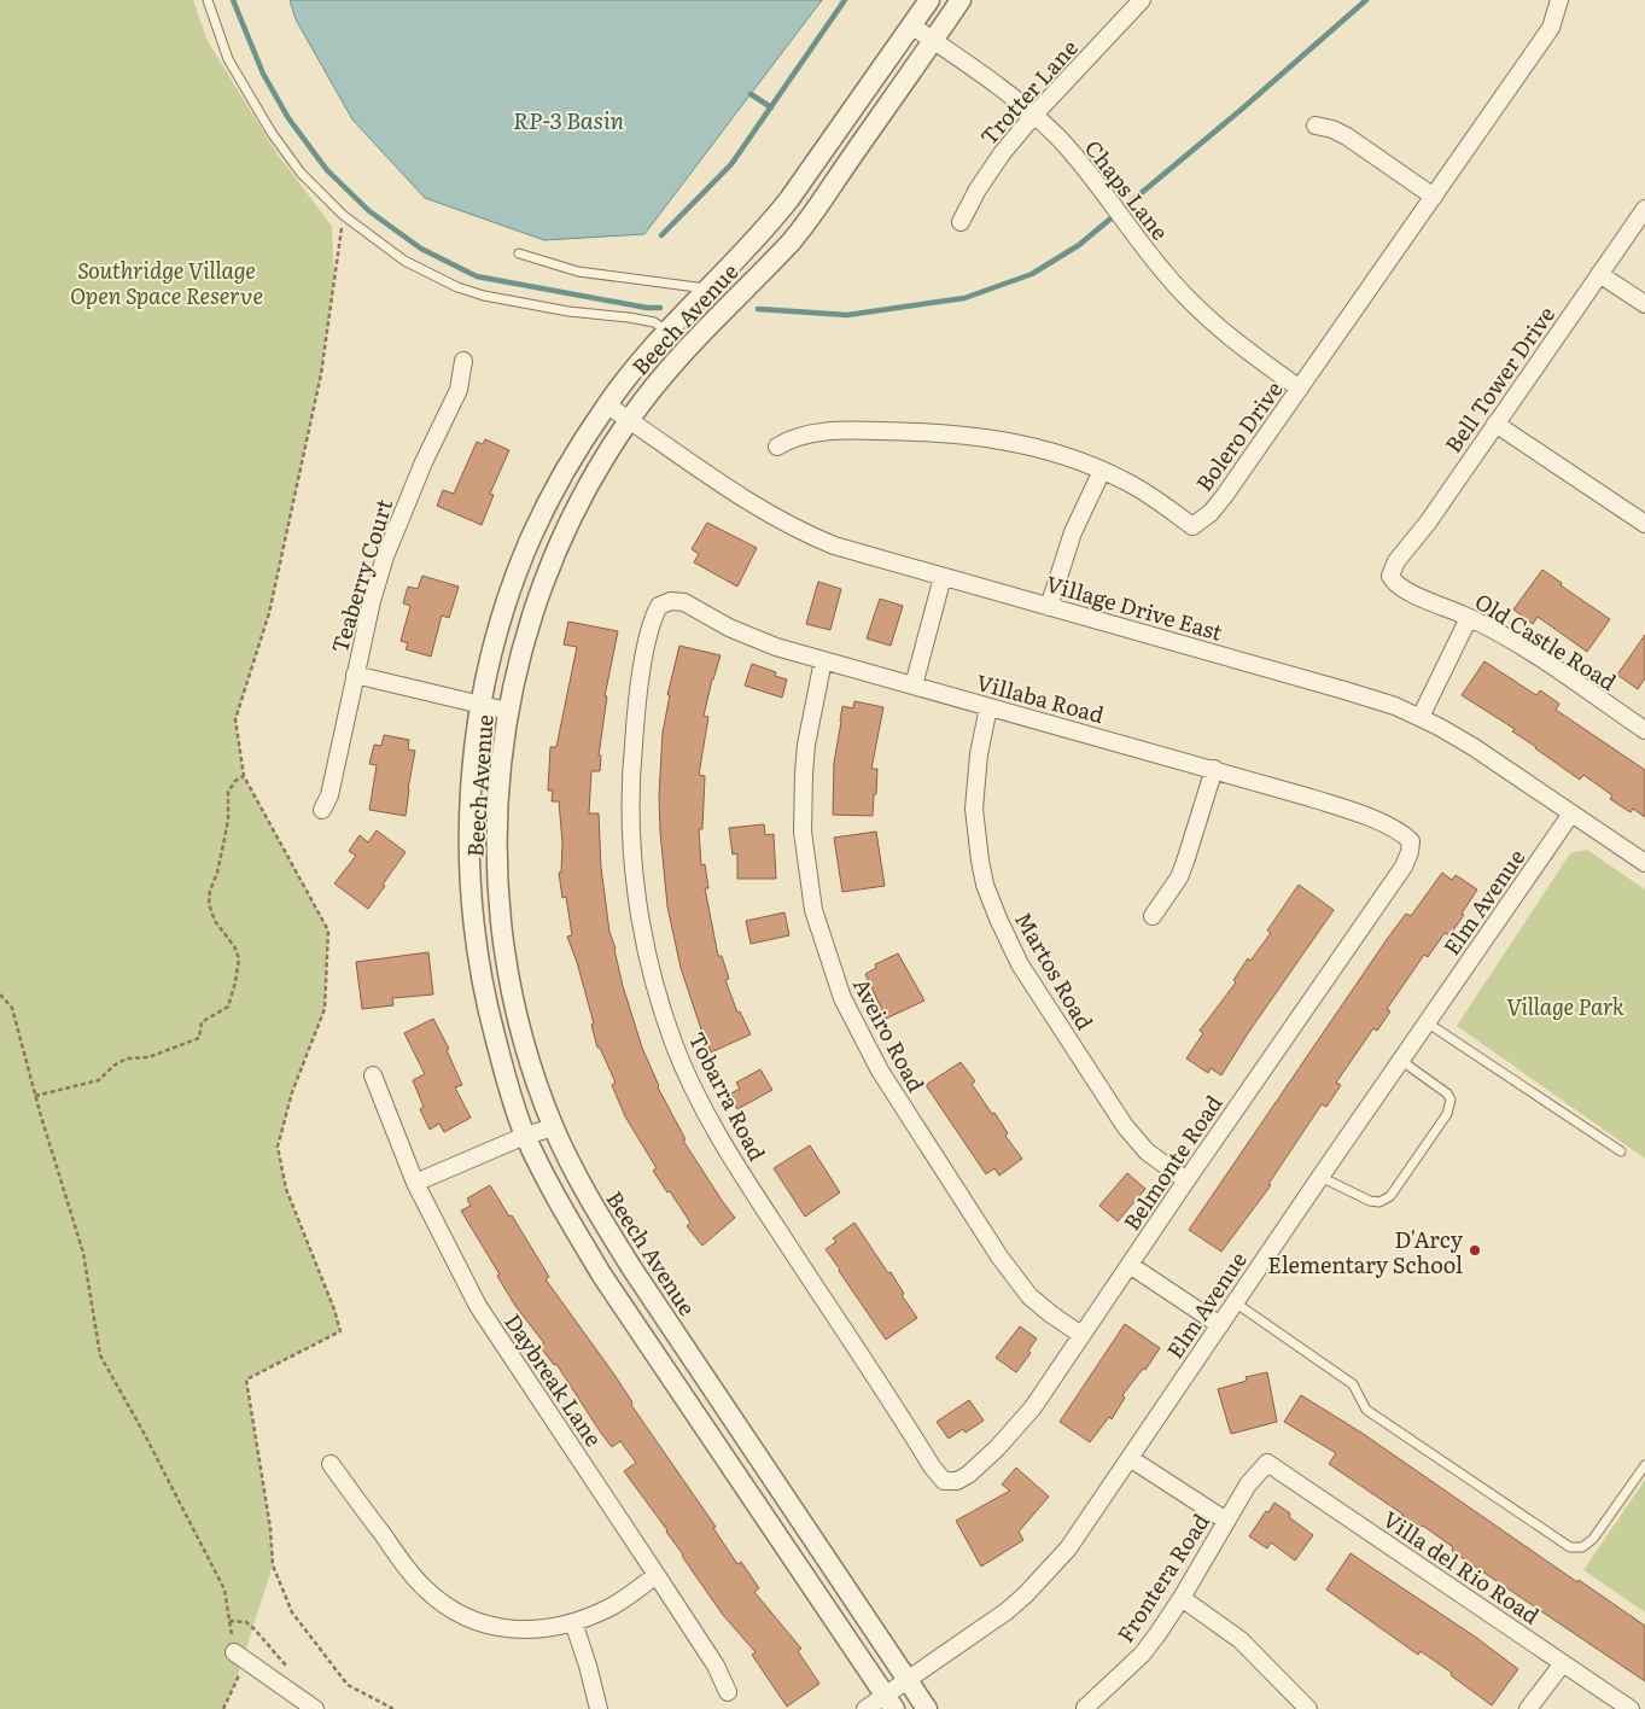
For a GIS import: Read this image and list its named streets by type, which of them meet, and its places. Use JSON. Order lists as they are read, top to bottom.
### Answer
{
  "streets": {
    "street": [
      "Trotter Lane",
      "Chaps Lane",
      "Beech Avenue",
      "Bell Tower Drive",
      "Bolero Drive",
      "Teaberry Court",
      "Village Drive East",
      "Old Castle Road",
      "Villaba Road",
      "Elm Avenue",
      "Martos Road",
      "Aveiro Road",
      "Tobarra Road",
      "Belmonte Road",
      "Daybreak Lane",
      "Villa del Rio Road",
      "Frontera Road"
    ]
  },
  "crossings": [
    ["Trotter Lane", "Chaps Lane"],
    ["Chaps Lane", "Beech Avenue"],
    ["Chaps Lane", "Bolero Drive"],
    ["Beech Avenue", "Village Drive East"],
    ["Beech Avenue", "Elm Avenue"],
    ["Bell Tower Drive", "Old Castle Road"],
    ["Village Drive East", "Elm Avenue"],
    ["Villaba Road", "Martos Road"],
    ["Villaba Road", "Aveiro Road"],
    ["Villaba Road", "Tobarra Road"],
    ["Villaba Road", "Belmonte Road"],
    ["Martos Road", "Belmonte Road"],
    ["Aveiro Road", "Belmonte Road"],
    ["Tobarra Road", "Belmonte Road"],
    ["Villa del Rio Road", "Frontera Road"]
  ],
  "water": ["RP-3 Basin"],
  "parks": ["Southridge Village Open Space Reserve", "Village Park"],
  "places": ["D'Arcy Elementary School"]
}
